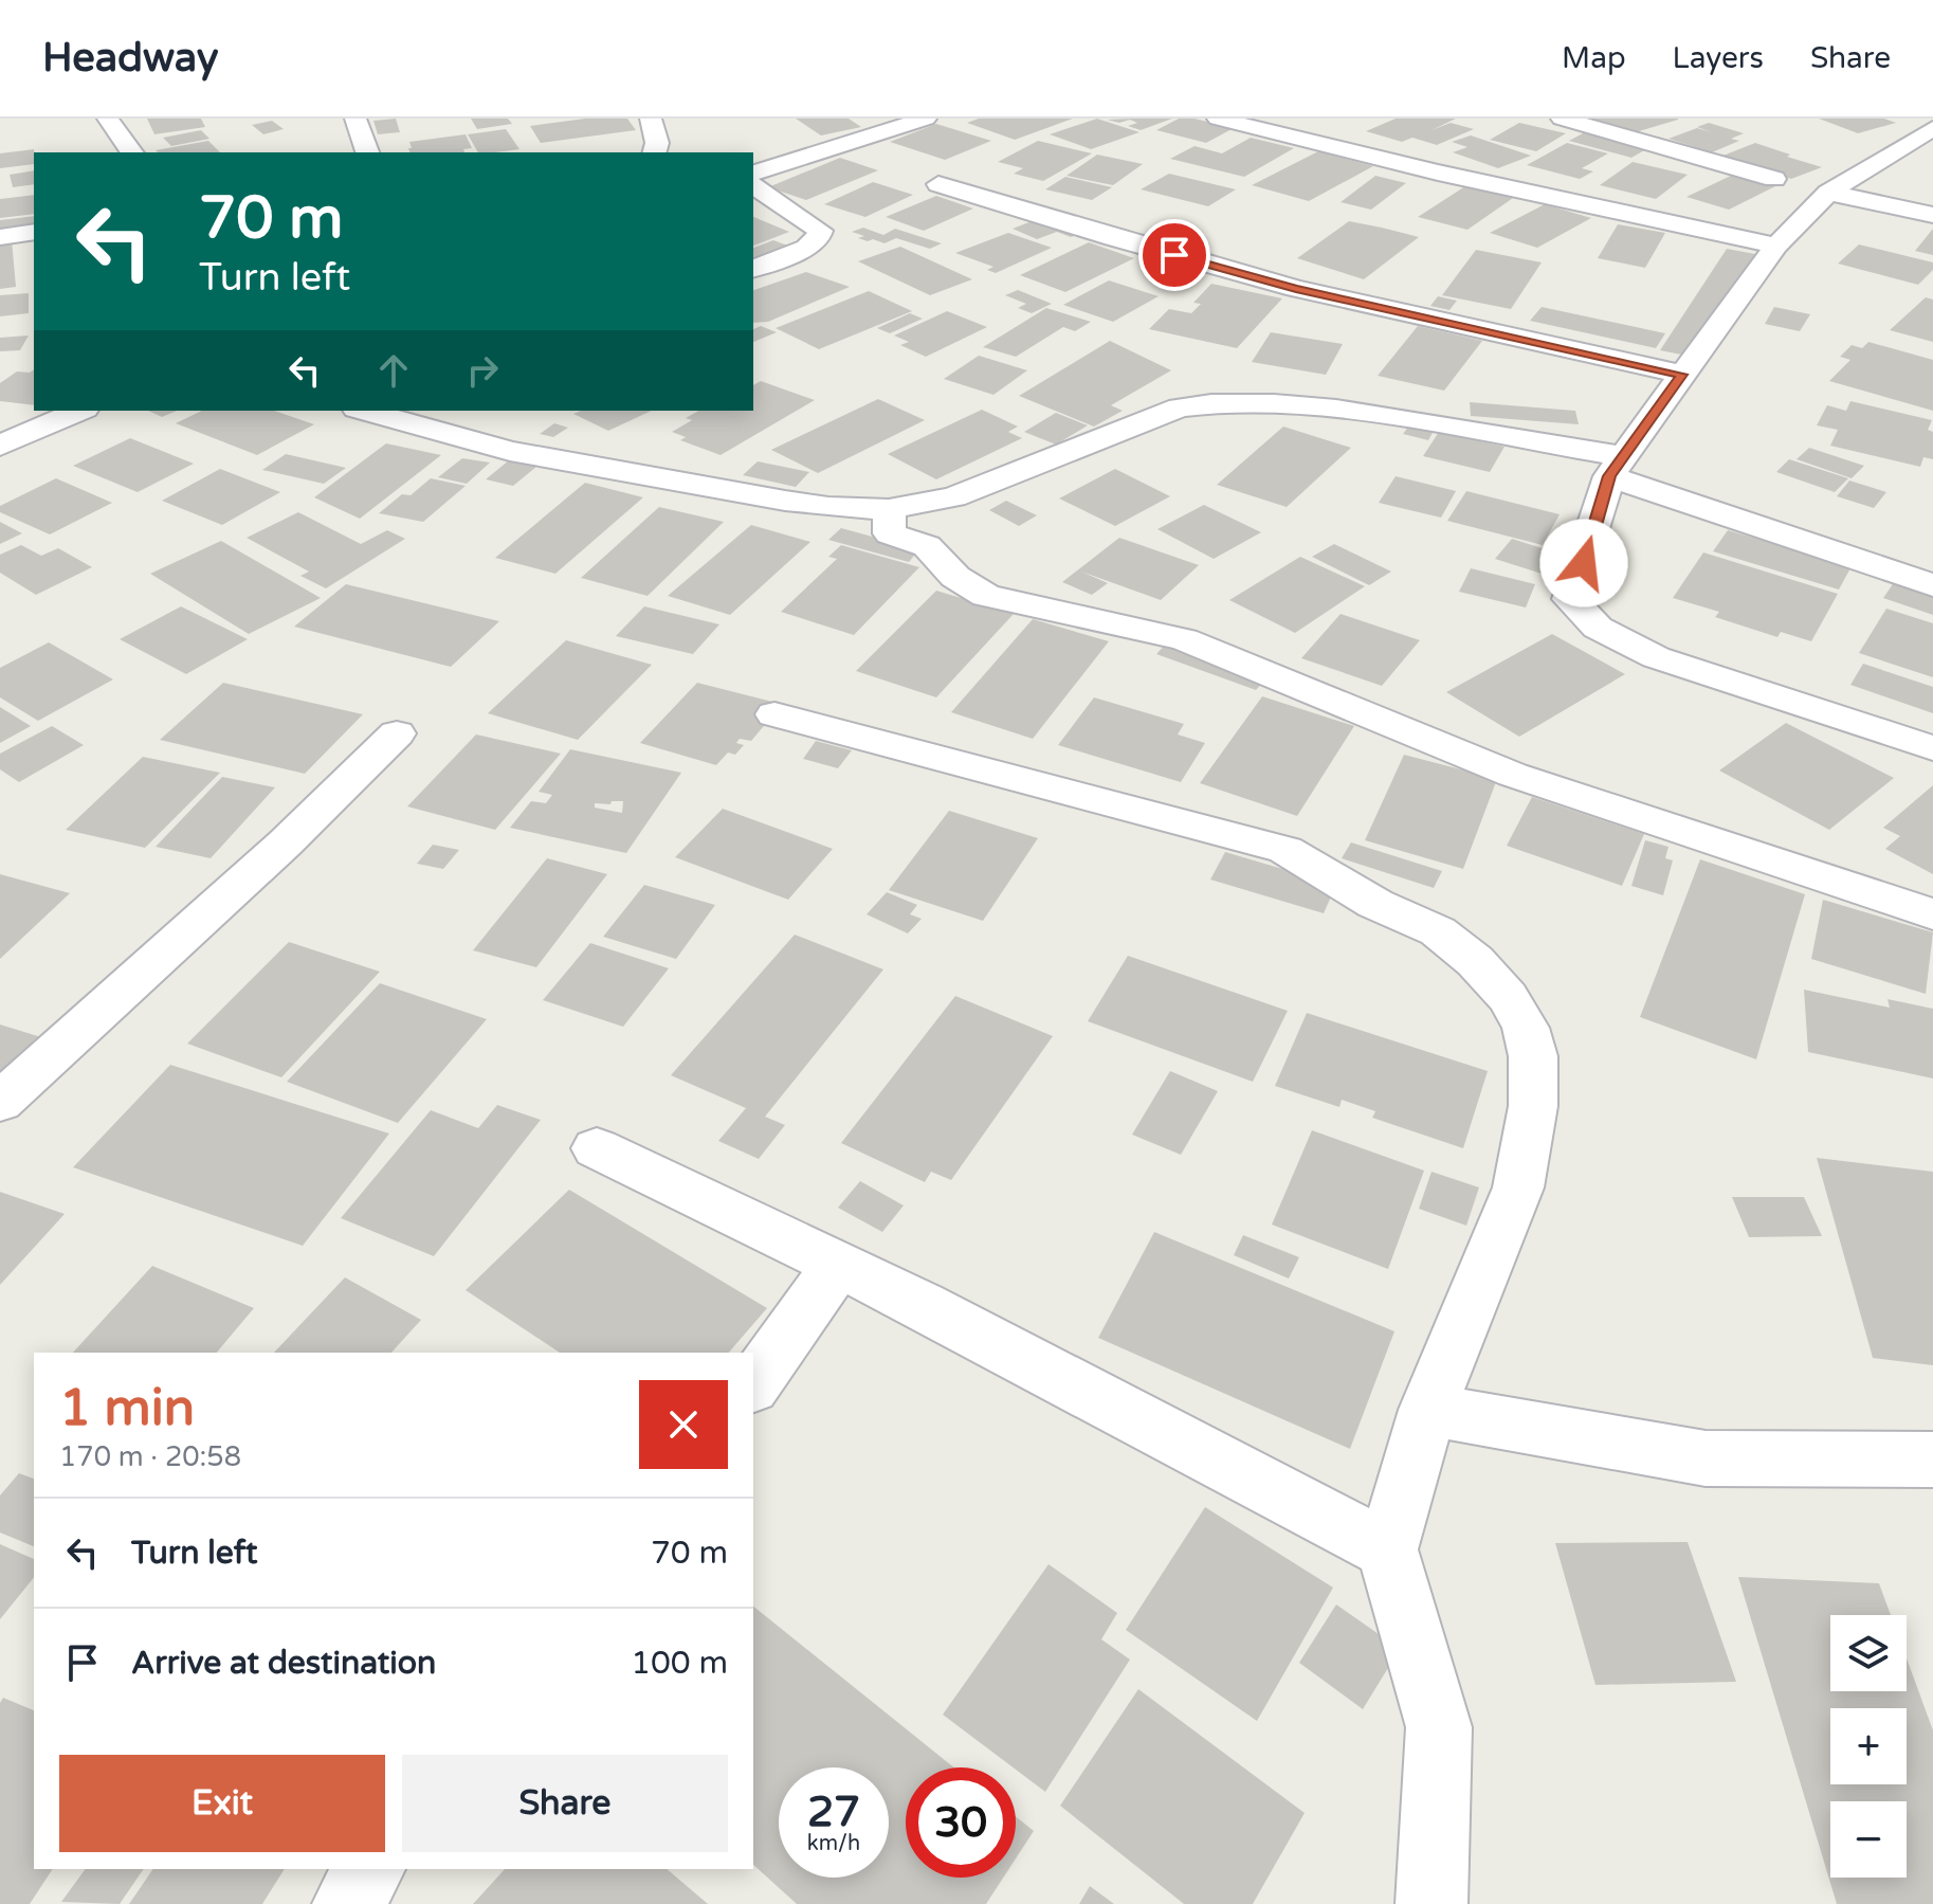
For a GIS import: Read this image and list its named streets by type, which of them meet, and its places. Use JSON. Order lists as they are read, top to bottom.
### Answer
{
  "page": {
    "header": "Headway",
    "nav": ["Map", "Layers", "Share"],
    "turn": ["70 m", "Turn left"],
    "heading": ["1 min", "170 m · 20:58"],
    "list": [
      {
        "name": "Turn left",
        "value": "70 m"
      },
      {
        "name": "Arrive at destination",
        "value": "100 m"
      }
    ],
    "map_buttons": ["+", "−"],
    "buttons": ["Exit", "Share"],
    "speed": "27 km/h",
    "limit": "30"
  }
}
